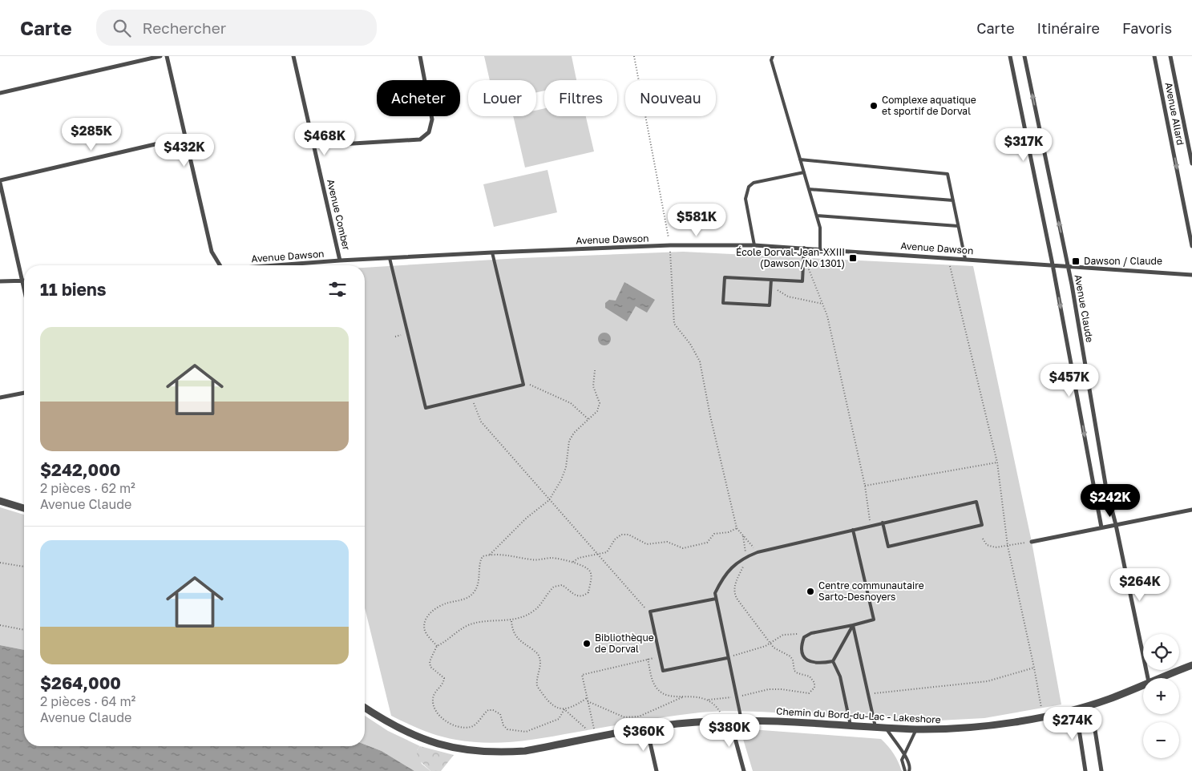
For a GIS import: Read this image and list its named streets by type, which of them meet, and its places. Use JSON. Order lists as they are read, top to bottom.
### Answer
{
  "streets": {
    "street": [
      "Avenue Allard",
      "Avenue Comber",
      "Avenue Dawson",
      "Avenue Claude",
      "Chemin du Bord-du-Lac - Lakeshore"
    ]
  },
  "crossings": [
    ["Avenue Comber", "Avenue Dawson"],
    ["Avenue Dawson", "Avenue Claude"]
  ],
  "places": {
    "other": ["Complexe aquatique et sportif de Dorval", "Centre communautaire Sarto-Desnoyers", "Bibliothèque de Dorval"],
    "transit": ["École Dorval-Jean-XXIII (Dawson/No 1301)", "Dawson / Claude"]
  },
  "page": {
    "header": "Carte",
    "search": "Rechercher",
    "nav": ["Carte", "Itinéraire", "Favoris"],
    "chip": [
      "Acheter",
      "Louer",
      "Filtres",
      "Nouveau"
    ],
    "price": [
      "$285K",
      "$468K",
      "$317K",
      "$432K",
      "$581K",
      "$457K",
      "$242K",
      "$264K",
      "$274K",
      "$380K",
      "$360K"
    ],
    "heading": "11 biens",
    "list": [
      {
        "name": "$242,000",
        "note": "2 pièces · 62 m² · Avenue Claude"
      },
      {
        "name": "$264,000",
        "note": "2 pièces · 64 m² · Avenue Claude"
      }
    ],
    "map_buttons": ["+", "−"]
  }
}
